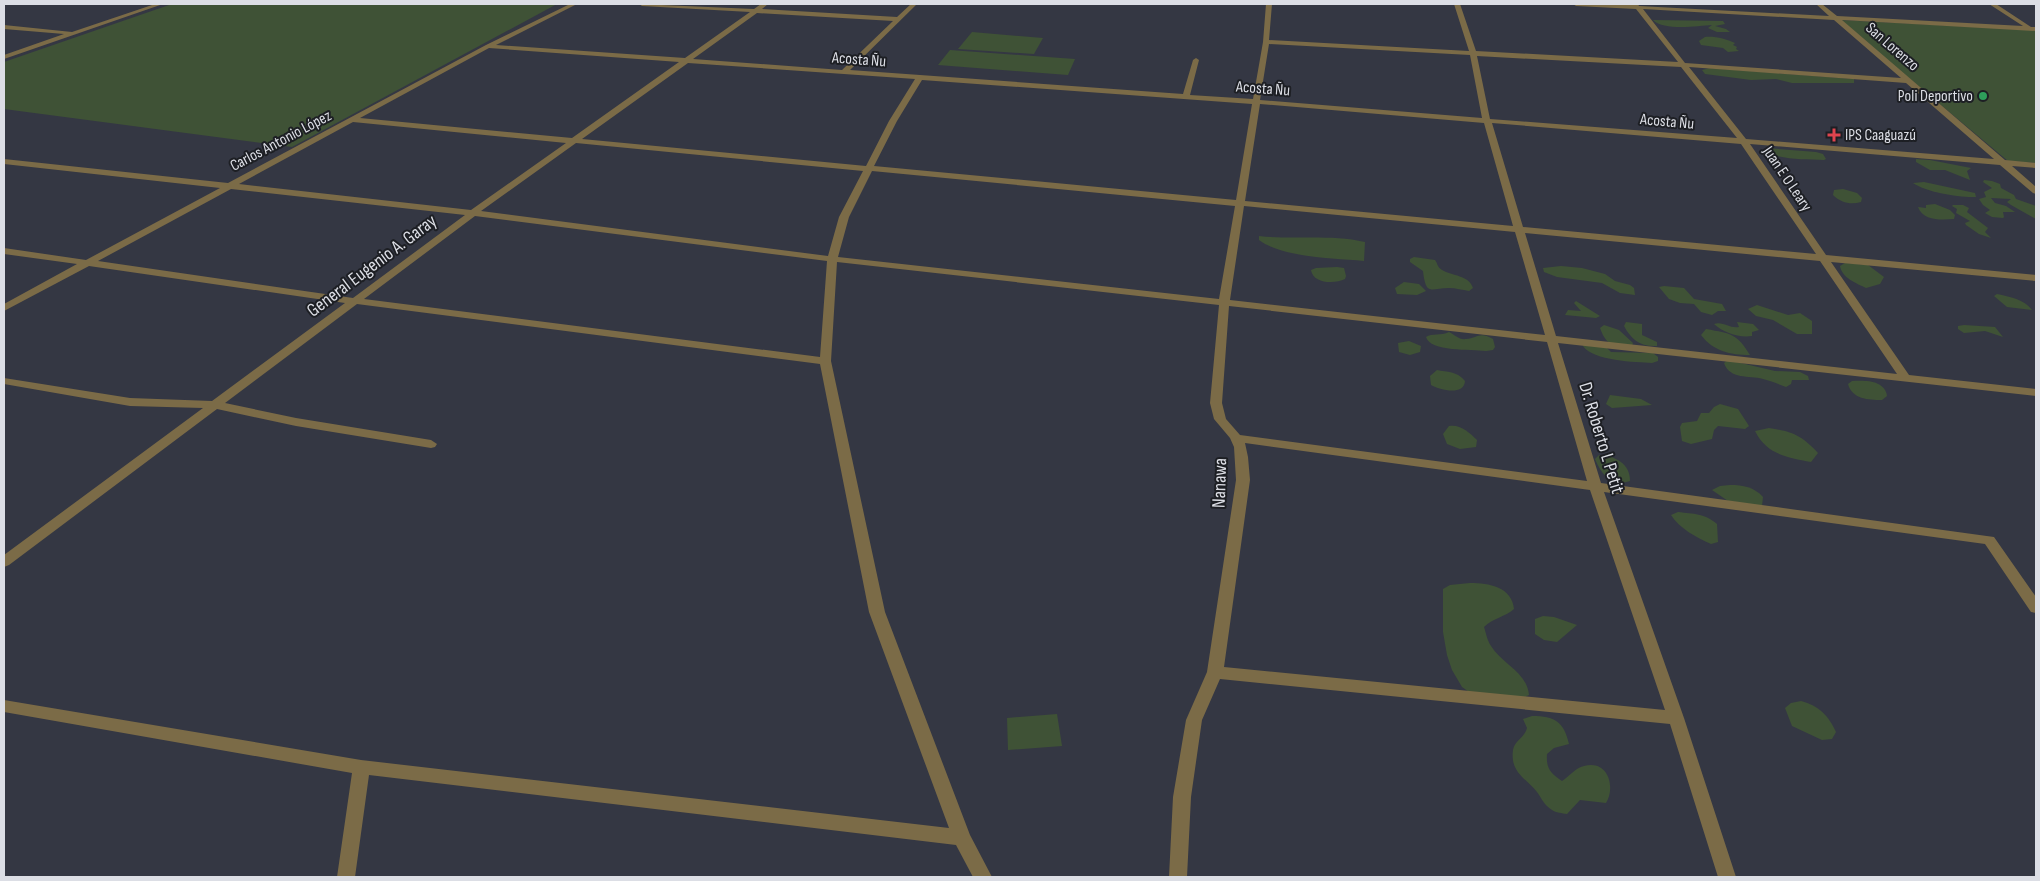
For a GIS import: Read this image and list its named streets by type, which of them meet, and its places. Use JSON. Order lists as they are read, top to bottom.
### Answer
{
  "streets": {
    "street": [
      "San Lorenzo",
      "Acosta Ñu",
      "Carlos Antonio López",
      "Juan E O Leary",
      "General Eugenio A. Garay",
      "Dr. Roberto L Petit",
      "Nanawa"
    ]
  },
  "crossings": [
    ["San Lorenzo", "Acosta Ñu"],
    ["Acosta Ñu", "Carlos Antonio López"],
    ["Acosta Ñu", "Juan E O Leary"],
    ["Acosta Ñu", "General Eugenio A. Garay"],
    ["Acosta Ñu", "Dr. Roberto L Petit"],
    ["Acosta Ñu", "Nanawa"]
  ],
  "places": {
    "other": ["Poli Deportivo"],
    "health": ["IPS Caaguazú"]
  }
}
